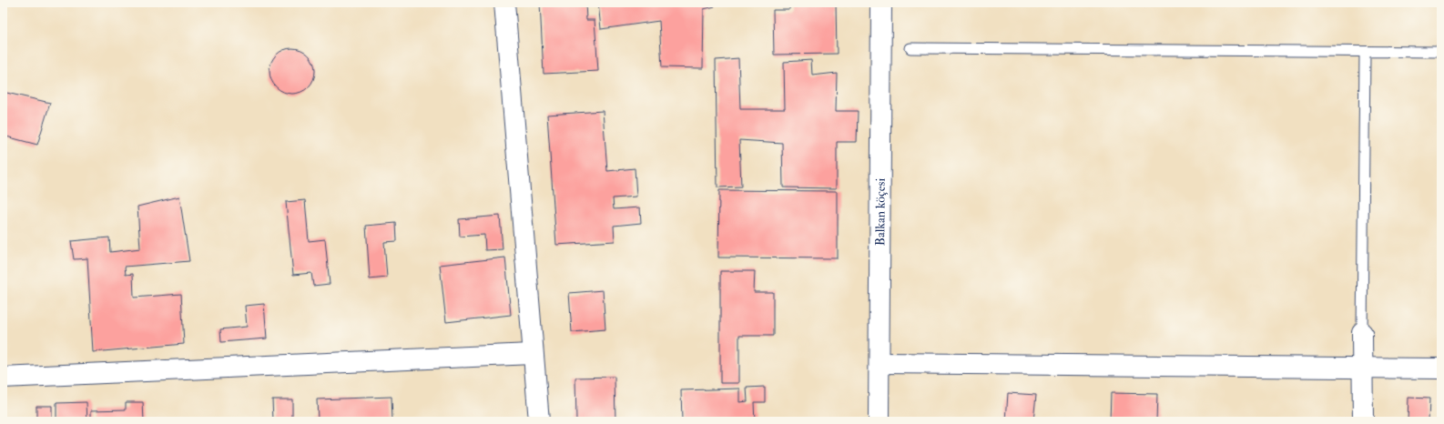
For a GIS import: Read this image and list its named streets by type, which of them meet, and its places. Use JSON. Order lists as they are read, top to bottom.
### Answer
{
  "streets": {
    "street": ["Balkan köçesi"]
  }
}
